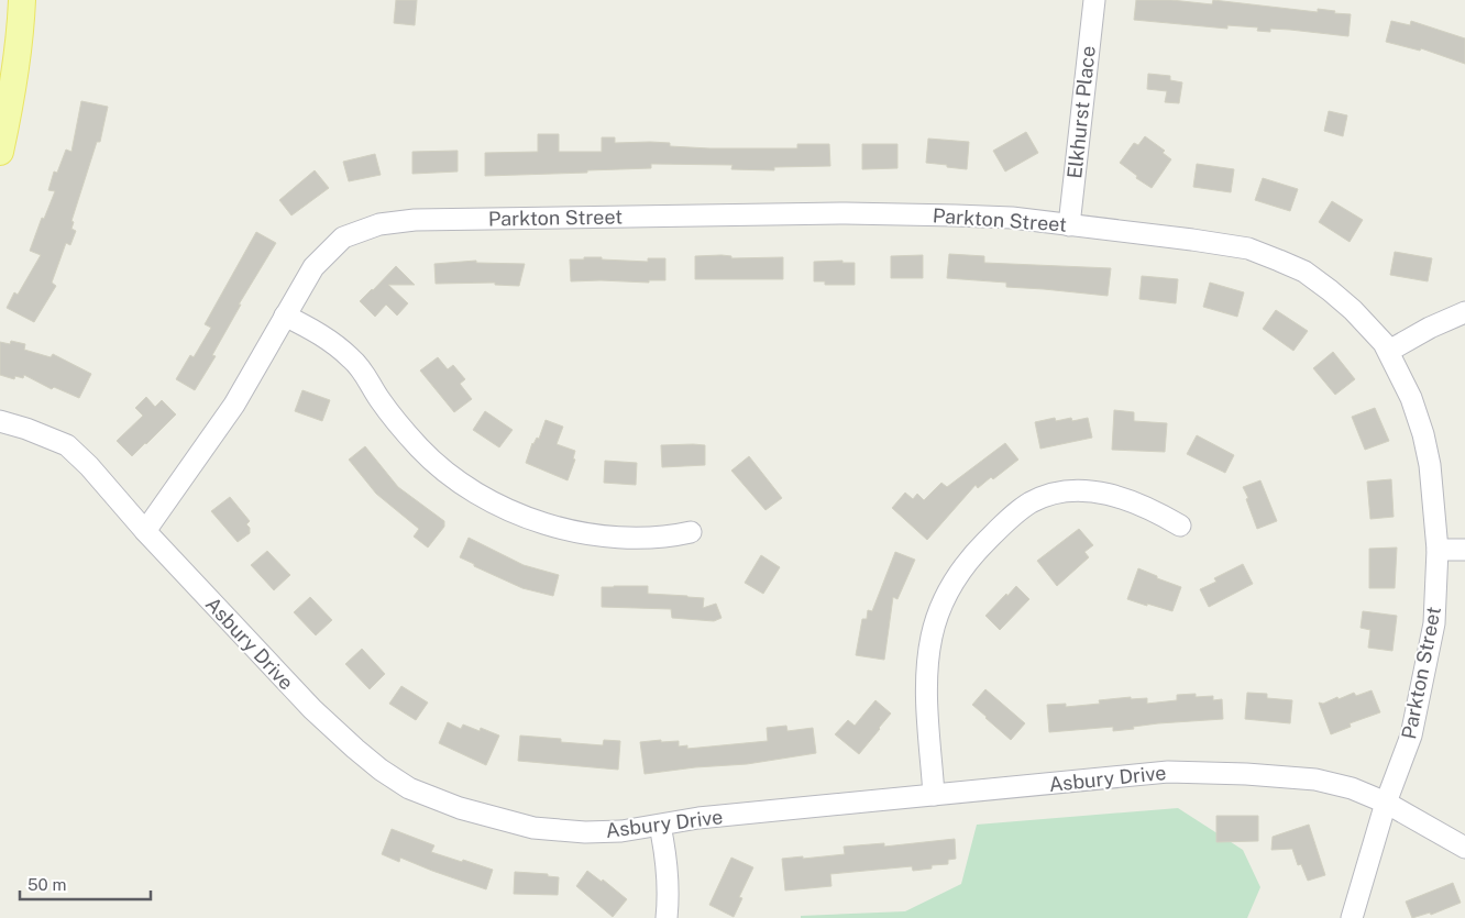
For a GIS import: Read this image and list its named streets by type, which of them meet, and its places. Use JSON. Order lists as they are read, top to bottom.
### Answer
{
  "streets": {
    "street": ["Elkhurst Place", "Parkton Street", "Asbury Drive"]
  },
  "crossings": [
    ["Elkhurst Place", "Parkton Street"],
    ["Parkton Street", "Asbury Drive"]
  ],
  "scale_bar": "50 m"
}
